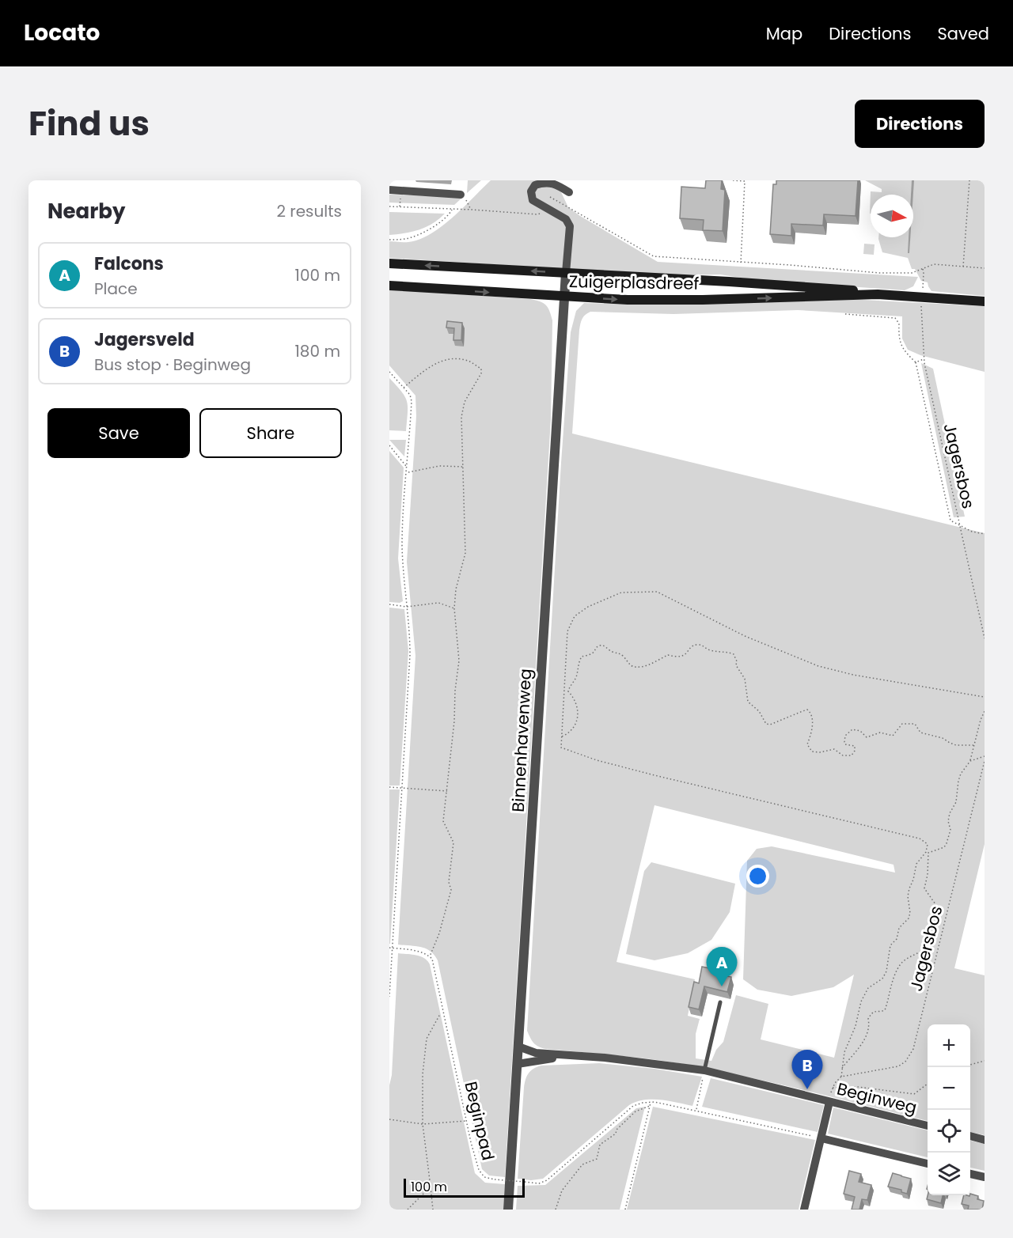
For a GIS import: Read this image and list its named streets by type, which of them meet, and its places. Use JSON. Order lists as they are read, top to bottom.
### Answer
{
  "streets": {
    "main road": ["Zuigerplasdreef"],
    "street": ["Binnenhavenweg", "Beginweg"],
    "path": ["Jagersbos", "Beginpad"]
  },
  "crossings": [
    ["Zuigerplasdreef", "Jagersbos"],
    ["Zuigerplasdreef", "Binnenhavenweg"],
    ["Binnenhavenweg", "Beginweg"]
  ],
  "scale_bar": "100 m",
  "north": "right",
  "page": {
    "header": "Locato",
    "nav": ["Map", "Directions", "Saved"],
    "title": "Find us",
    "buttons": [
      "Directions",
      ["Save", "Share"]
    ],
    "heading": ["Nearby", "2 results"],
    "list": [
      {
        "mark": "A",
        "name": "Falcons",
        "note": "Place",
        "value": "100 m"
      },
      {
        "mark": "B",
        "name": "Jagersveld",
        "note": "Bus stop · Beginweg",
        "value": "180 m"
      }
    ],
    "pins": ["A", "B"],
    "map_buttons": ["+", "−"],
    "scale": "100 m"
  }
}
